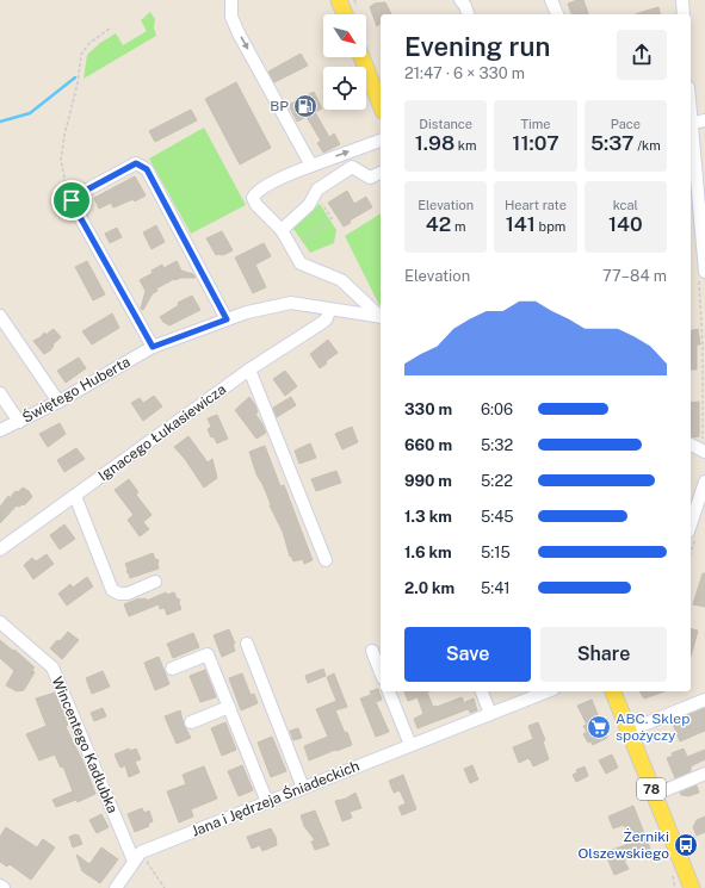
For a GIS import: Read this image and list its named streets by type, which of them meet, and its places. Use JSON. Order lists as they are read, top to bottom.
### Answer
{
  "streets": {
    "main road": ["78"],
    "street": [
      "Świętego Huberta",
      "Ignacego Łukasiewicza",
      "Wincentego Kadłubka",
      "Jana i Jędrzeja Śniadeckich"
    ]
  },
  "crossings": [
    ["Świętego Huberta", "Ignacego Łukasiewicza"],
    ["Wincentego Kadłubka", "Jana i Jędrzeja Śniadeckich"]
  ],
  "places": {
    "fuel station": ["BP"],
    "supermarket": ["ABC. Sklep spożyczy"],
    "bus stop": ["Żerniki Olszewskiego"]
  },
  "north": "bottom right",
  "page": {
    "heading": ["Evening run", "21:47 · 6 × 330 m"],
    "stats": [
      ["Distance", "1.98 km"],
      ["Time", "11:07"],
      ["Pace", "5:37 /km"],
      ["Elevation", "42 m"],
      ["Heart rate", "141 bpm"],
      ["kcal", "140"]
    ],
    "chart": ["Elevation", "77–84 m"],
    "list": [
      {
        "name": "330 m",
        "note": "6:06"
      },
      {
        "name": "660 m",
        "note": "5:32"
      },
      {
        "name": "990 m",
        "note": "5:22"
      },
      {
        "name": "1.3 km",
        "note": "5:45"
      },
      {
        "name": "1.6 km",
        "note": "5:15"
      },
      {
        "name": "2.0 km",
        "note": "5:41"
      }
    ],
    "buttons": ["Save", "Share"]
  }
}
